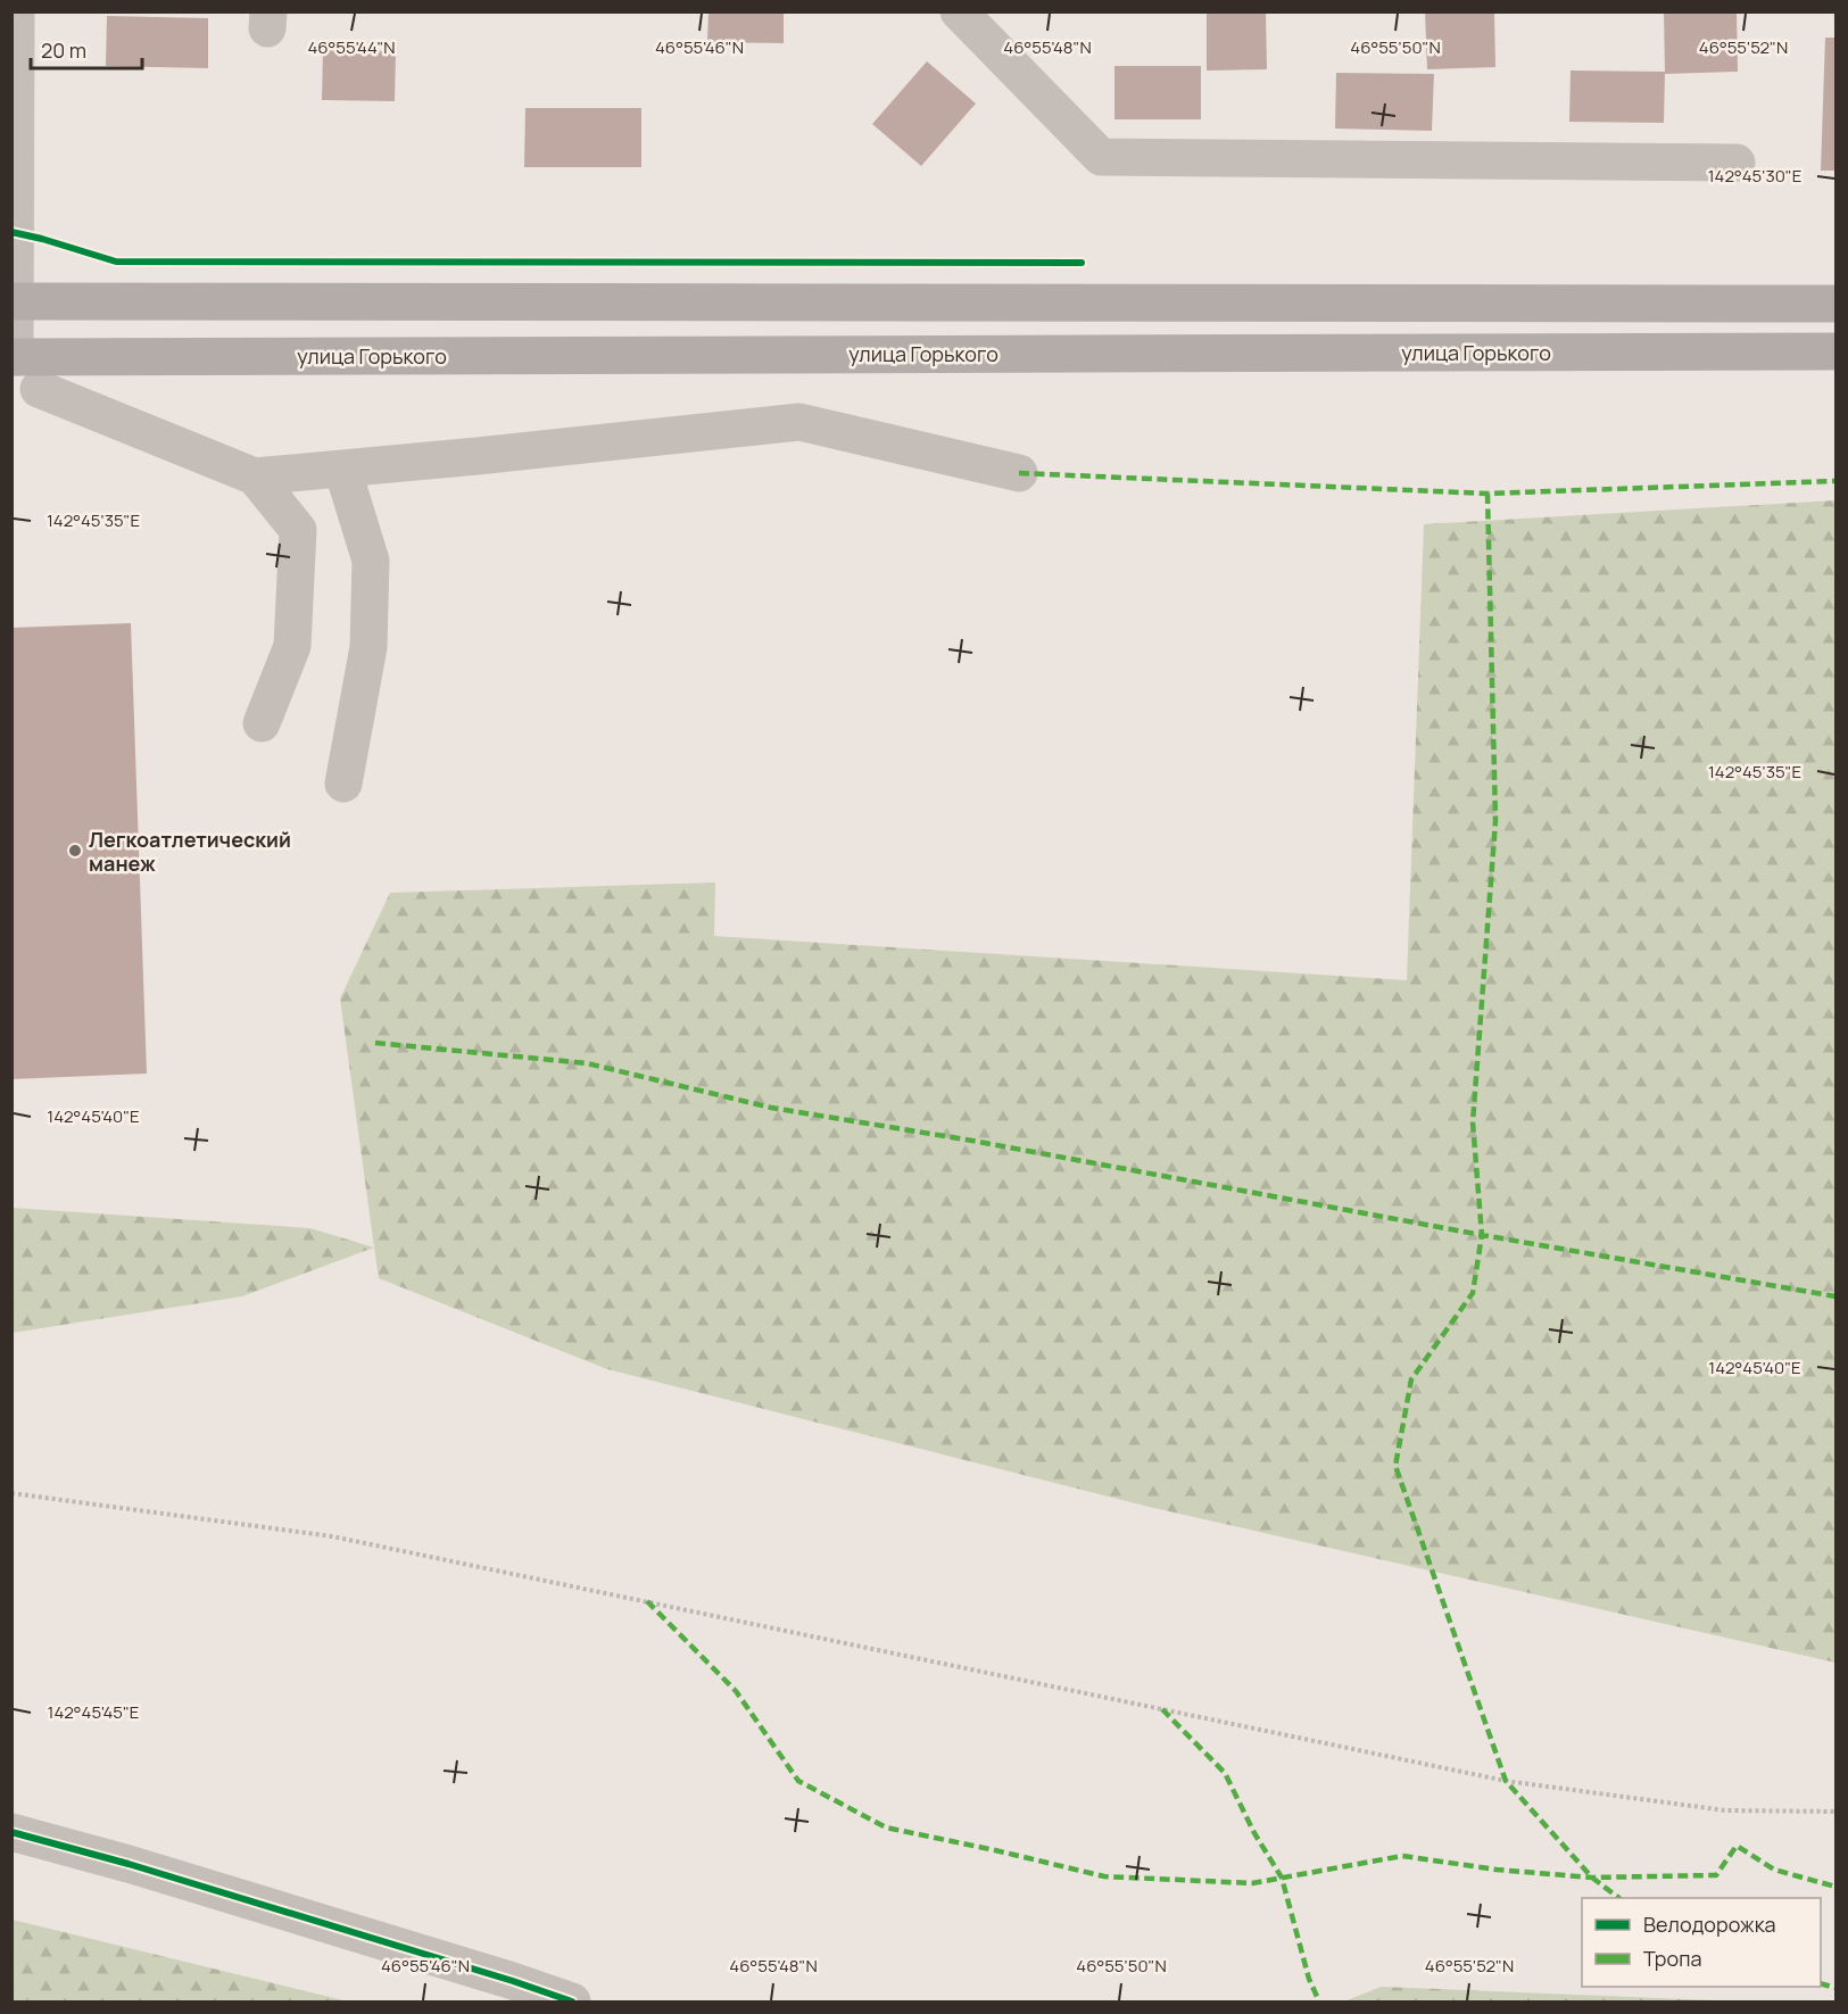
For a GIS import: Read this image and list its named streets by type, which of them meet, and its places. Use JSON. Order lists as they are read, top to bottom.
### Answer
{
  "streets": {
    "main road": ["улица Горького"]
  },
  "places": ["Легкоатлетический манеж"],
  "legend": ["Велодорожка", "Тропа"],
  "scale_bar": "20 m",
  "coordinates": [
    "46°55'44\"N",
    "46°55'46\"N",
    "46°55'48\"N",
    "46°55'50\"N",
    "46°55'52\"N",
    "142°45'30\"E",
    "142°45'35\"E",
    "142°45'40\"E",
    "142°45'45\"E"
  ]
}
